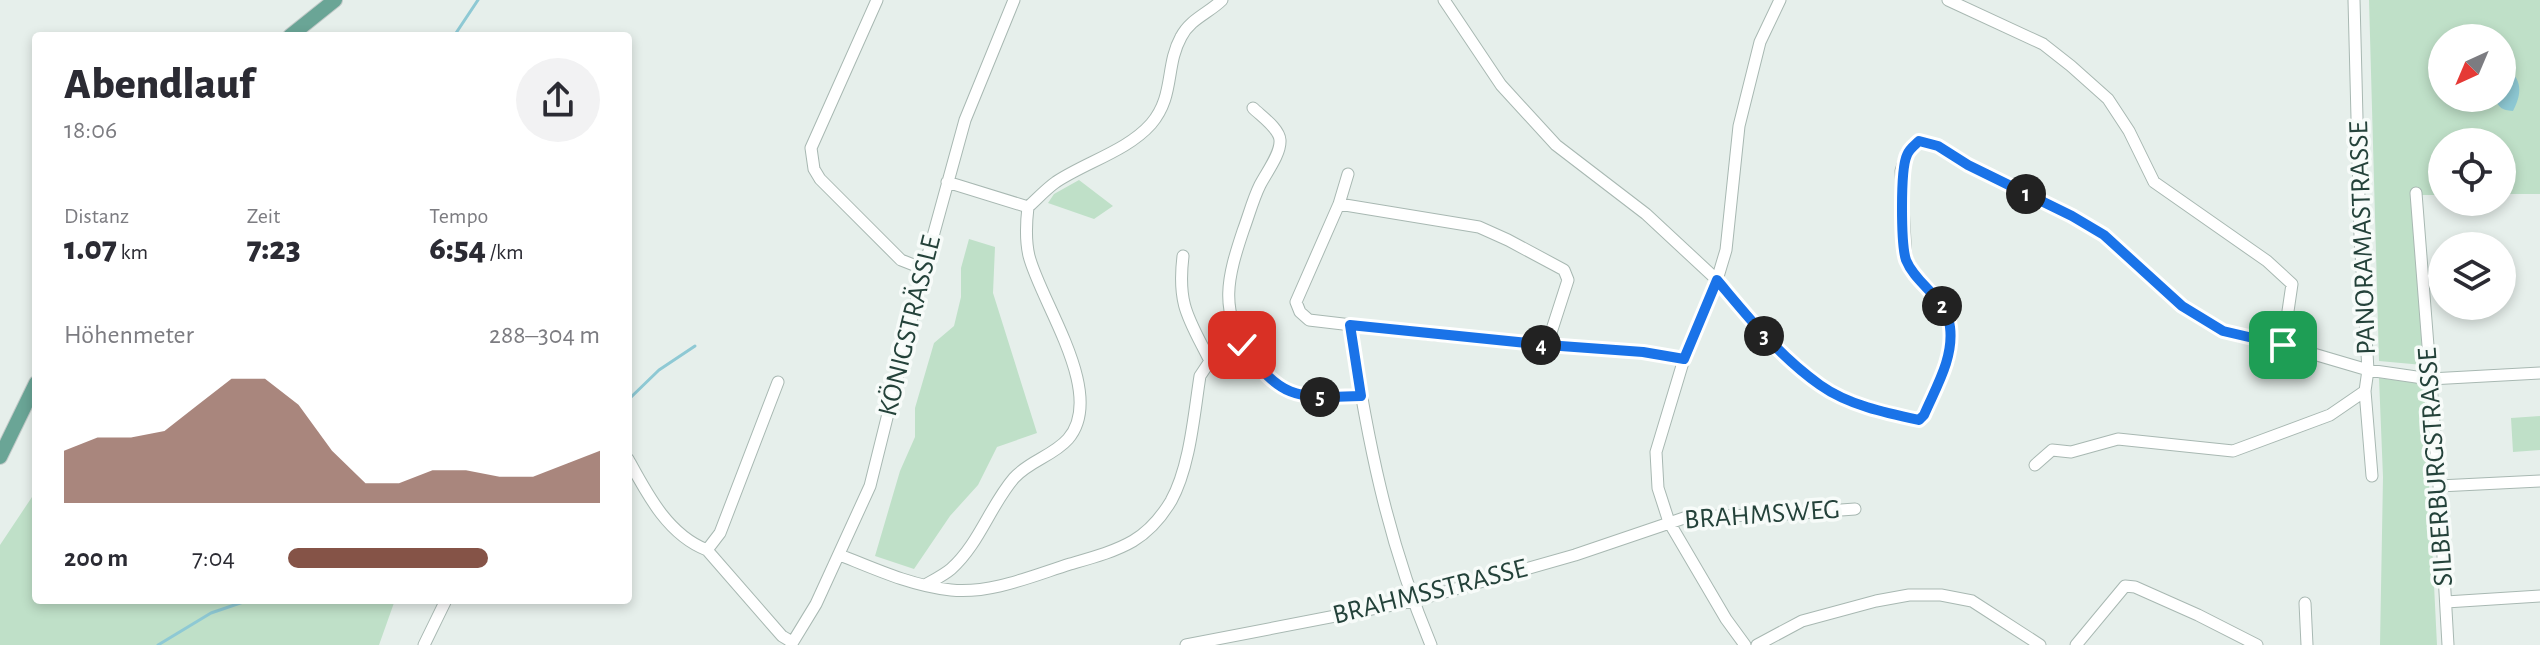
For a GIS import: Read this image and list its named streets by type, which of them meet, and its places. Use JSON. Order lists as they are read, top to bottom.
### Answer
{
  "streets": {
    "street": [
      "PANORAMASTRASSE",
      "KÖNIGSTRÄSSLE",
      "SILBERBURGSTRASSE",
      "BRAHMSWEG",
      "BRAHMSSTRASSE"
    ]
  },
  "crossings": [
    ["BRAHMSWEG", "BRAHMSSTRASSE"]
  ],
  "north": "bottom left",
  "page": {
    "heading": ["Abendlauf", "18:06"],
    "stats": [
      ["Distanz", "1.07 km"],
      ["Zeit", "7:23"],
      ["Tempo", "6:54 /km"]
    ],
    "pins": [
      "1",
      "2",
      "3",
      "4",
      "5"
    ],
    "chart": ["Höhenmeter", "288–304 m"],
    "list": [
      {
        "name": "200 m",
        "note": "7:04"
      }
    ]
  }
}
